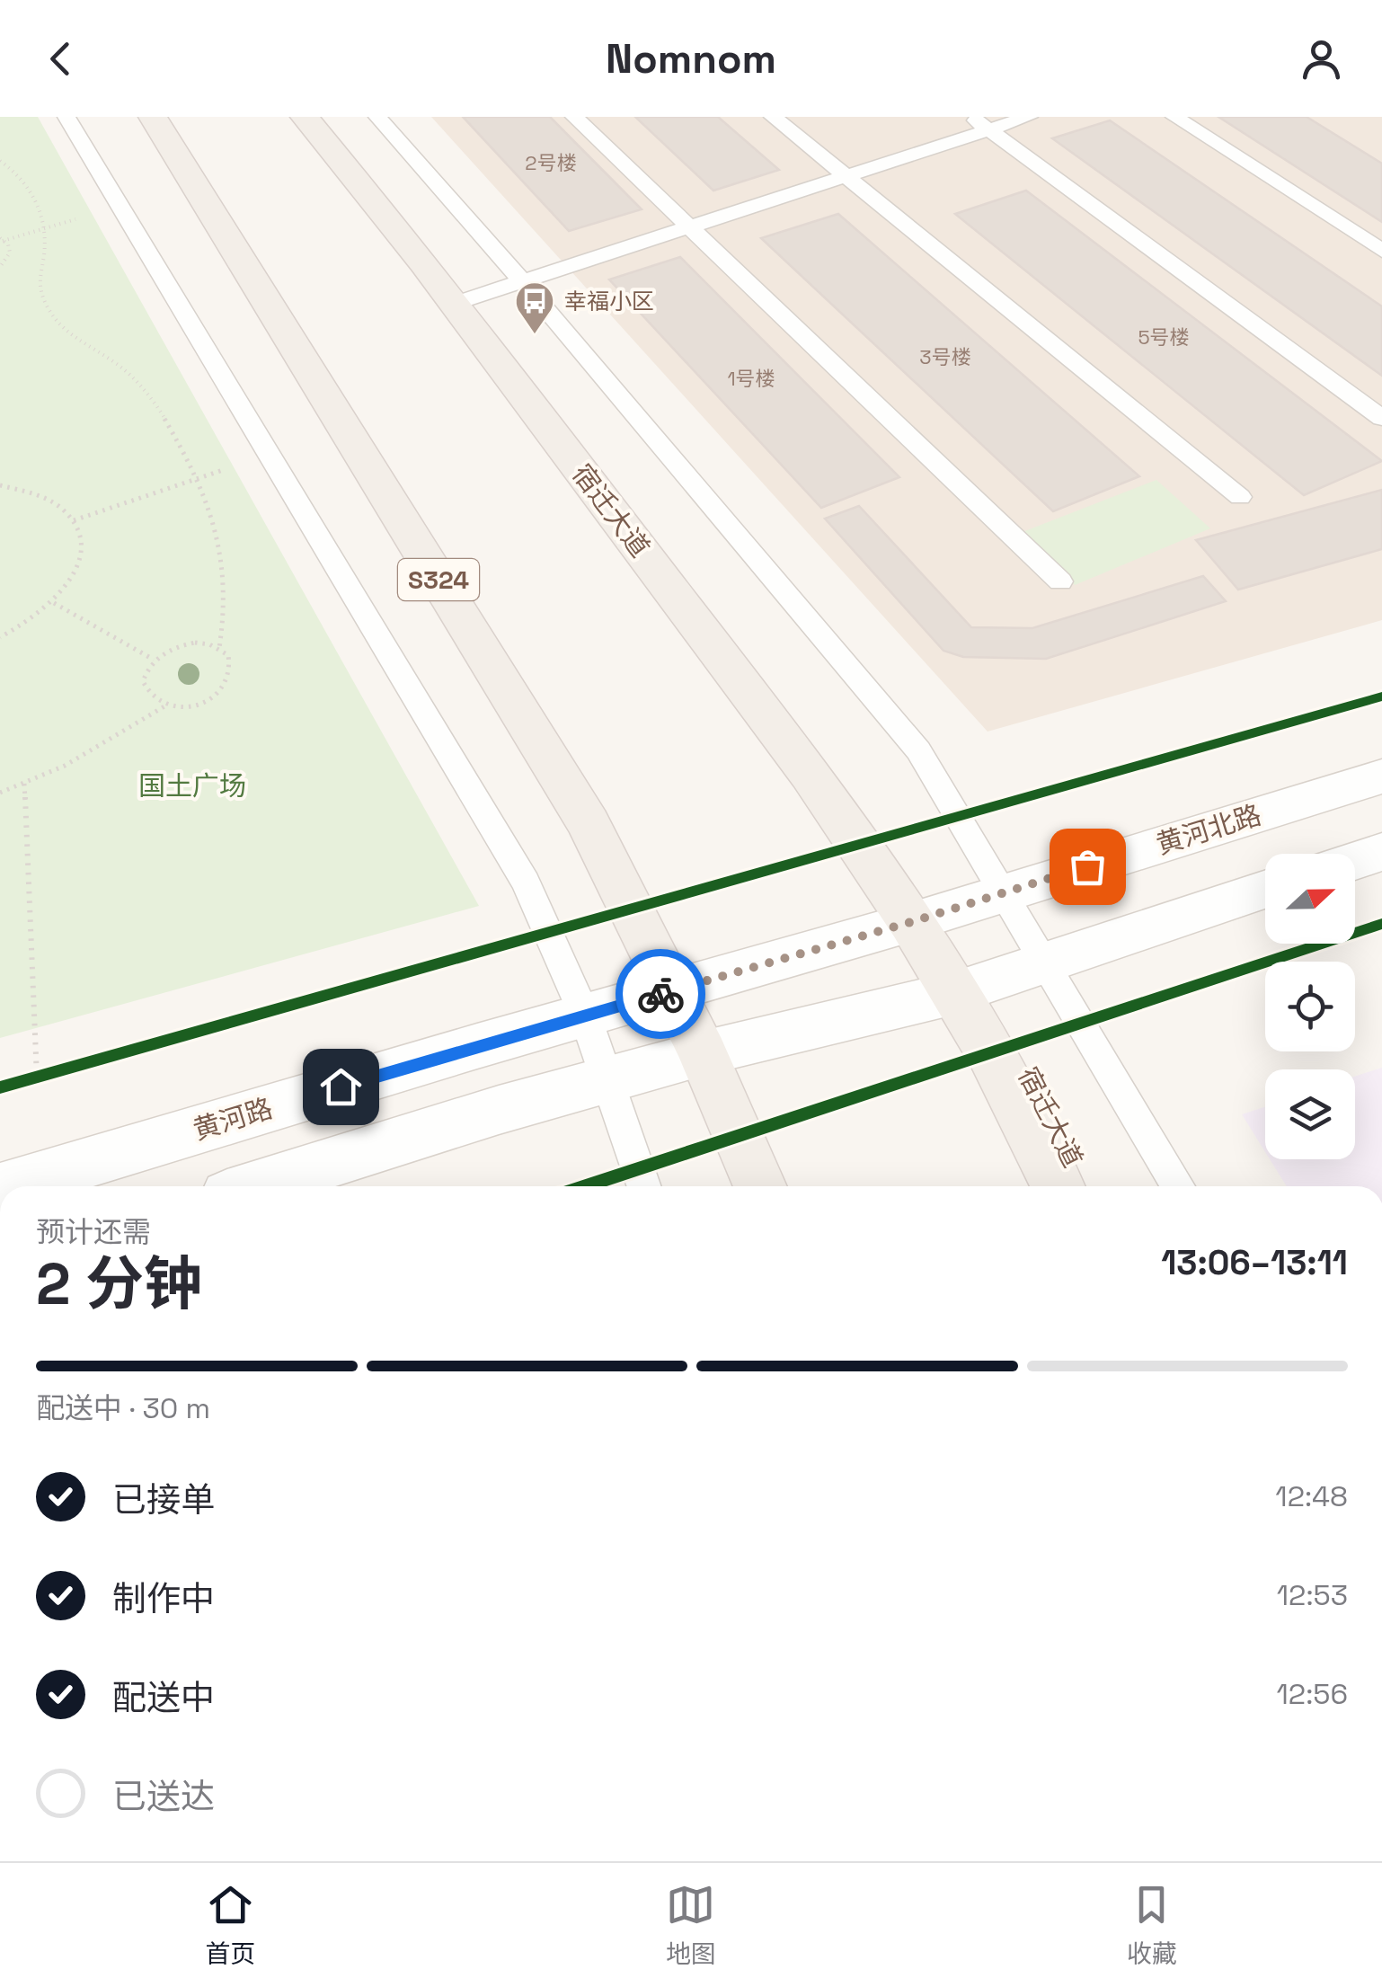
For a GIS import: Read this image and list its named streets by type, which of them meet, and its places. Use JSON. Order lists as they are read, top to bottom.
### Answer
{
  "streets": {
    "main road": [
      "宿迁大道",
      "S324",
      "黄河北路",
      "黄河路"
    ]
  },
  "crossings": [
    ["宿迁大道", "黄河北路"],
    ["S324", "黄河北路"],
    ["S324", "黄河路"],
    ["黄河北路", "黄河路"]
  ],
  "parks": ["国土广场"],
  "places": {
    "bus stop": ["幸福小区"]
  },
  "house_numbers": [
    "2号楼",
    "5号楼",
    "3号楼",
    "1号楼"
  ],
  "north": "right",
  "page": {
    "header": "Nomnom",
    "heading": ["2 分钟", "预计还需", "13:06–13:11"],
    "bar": "配送中 · 30 m",
    "list": [
      ["已接单", "12:48"],
      ["制作中", "12:53"],
      ["配送中", "12:56"],
      "已送达"
    ],
    "tabs": ["首页", "地图", "收藏"]
  }
}
